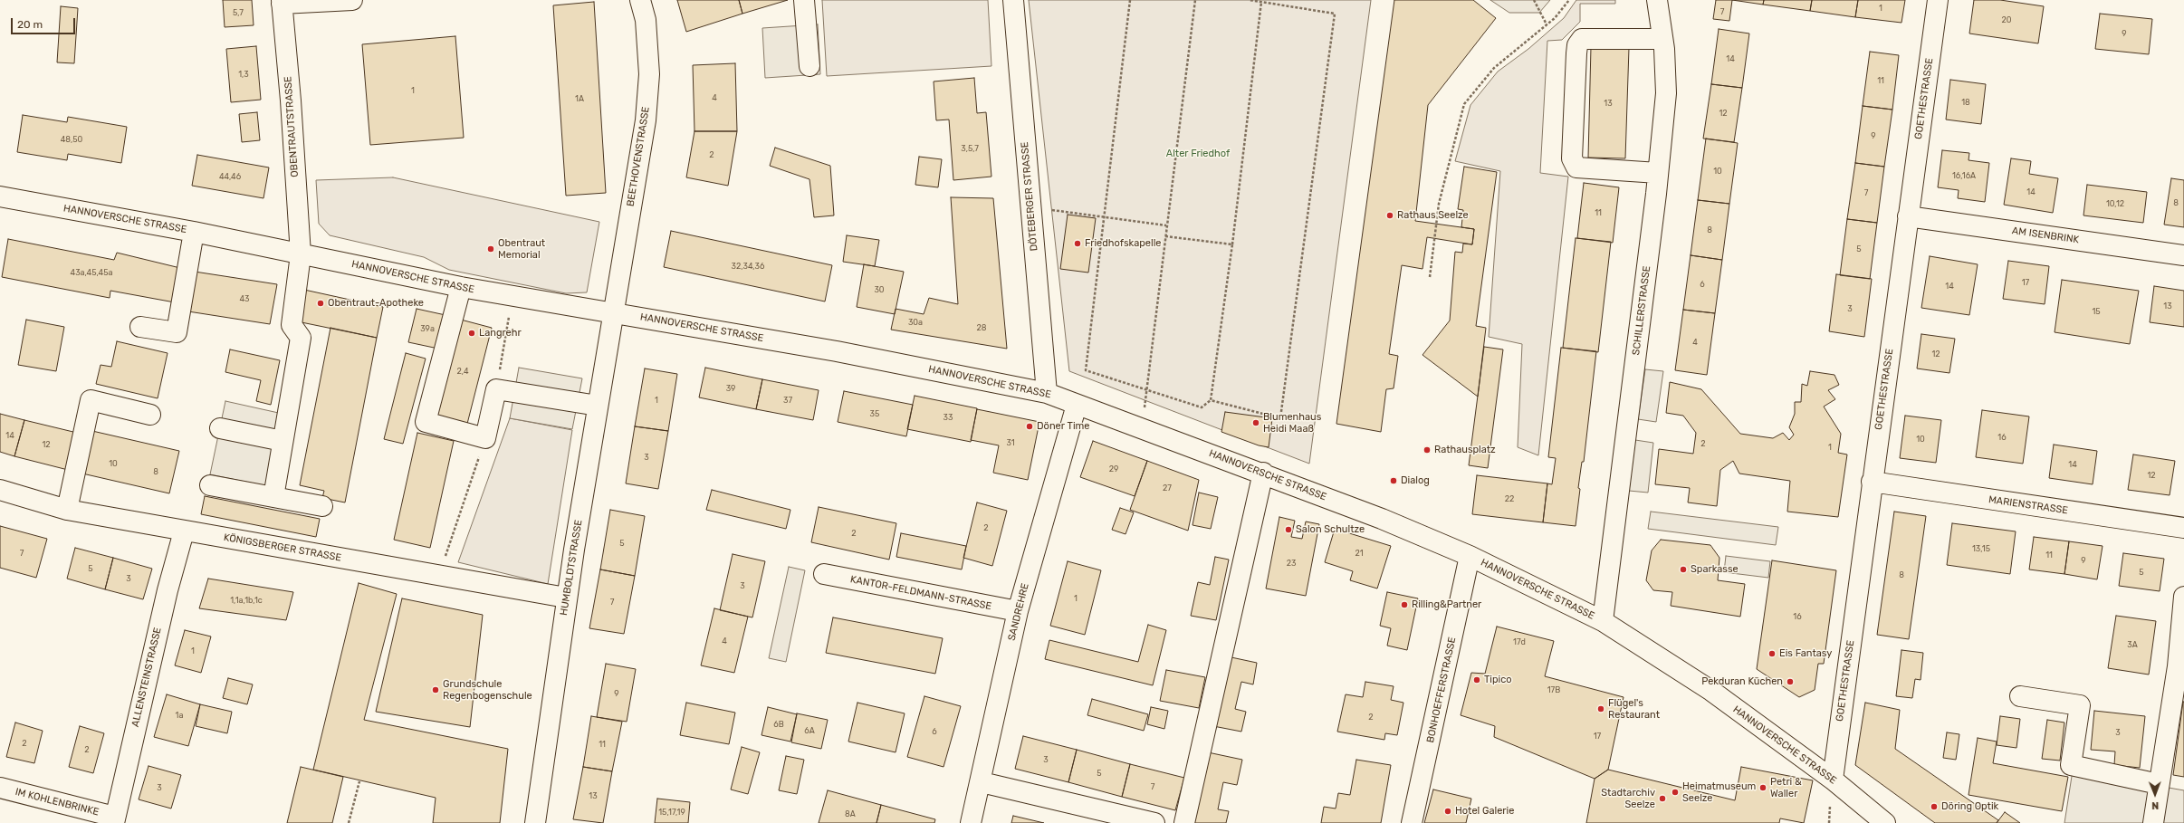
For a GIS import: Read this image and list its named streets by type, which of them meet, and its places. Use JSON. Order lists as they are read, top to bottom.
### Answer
{
  "streets": {
    "street": [
      "GOETHESTRASSE",
      "OBENTRAUTSTRASSE",
      "BEETHOVENSTRASSE",
      "DÖTEBERGER STRASSE",
      "HANNOVERSCHE STRASSE",
      "AM ISENBRINK",
      "SCHILLERSTRASSE",
      "MARIENSTRASSE",
      "KÖNIGSBERGER STRASSE",
      "HUMBOLDTSTRASSE",
      "KANTOR-FELDMANN-STRASSE",
      "SANDREHRE",
      "ALLENSTEINSTRASSE",
      "BONHOEFFERSTRASSE",
      "IM KOHLENBRINKE"
    ]
  },
  "crossings": [
    ["GOETHESTRASSE", "HANNOVERSCHE STRASSE"],
    ["GOETHESTRASSE", "AM ISENBRINK"],
    ["GOETHESTRASSE", "MARIENSTRASSE"],
    ["OBENTRAUTSTRASSE", "HANNOVERSCHE STRASSE"],
    ["BEETHOVENSTRASSE", "HANNOVERSCHE STRASSE"],
    ["BEETHOVENSTRASSE", "HUMBOLDTSTRASSE"],
    ["DÖTEBERGER STRASSE", "HANNOVERSCHE STRASSE"],
    ["HANNOVERSCHE STRASSE", "SCHILLERSTRASSE"],
    ["HANNOVERSCHE STRASSE", "HUMBOLDTSTRASSE"],
    ["HANNOVERSCHE STRASSE", "SANDREHRE"],
    ["HANNOVERSCHE STRASSE", "BONHOEFFERSTRASSE"],
    ["KÖNIGSBERGER STRASSE", "HUMBOLDTSTRASSE"],
    ["KÖNIGSBERGER STRASSE", "ALLENSTEINSTRASSE"],
    ["KANTOR-FELDMANN-STRASSE", "SANDREHRE"],
    ["ALLENSTEINSTRASSE", "IM KOHLENBRINKE"]
  ],
  "parks": ["Alter Friedhof"],
  "places": [
    "Rathaus Seelze",
    "Friedhofskapelle",
    "Obentraut Memorial",
    "Obentraut-Apotheke",
    "Langrehr",
    "Blumenhaus Heidi Maaß",
    "Döner Time",
    "Rathausplatz",
    "Dialog",
    "Salon Schultze",
    "Sparkasse",
    "Rilling&Partner",
    "Eis Fantasy",
    "Tipico",
    "Pekduran Küchen",
    "Grundschule Regenbogenschule",
    "Flügel's Restaurant",
    "Petri & Waller",
    "Heimatmuseum Seelze",
    "Stadtarchiv Seelze",
    "Döring Optik",
    "Hotel Galerie"
  ],
  "house_numbers": [
    "1",
    "7",
    "5,7",
    "20",
    "9",
    "14",
    "1,3",
    "11",
    "1",
    "4",
    "1A",
    "18",
    "13",
    "12",
    "9",
    "48,50",
    "3,5,7",
    "2",
    "10",
    "16,16A",
    "44,46",
    "14",
    "7",
    "8",
    "10,12",
    "11",
    "8",
    "5",
    "32,34,36",
    "43a,45,45a",
    "17",
    "6",
    "14",
    "30",
    "43",
    "13",
    "3",
    "15",
    "30a",
    "28",
    "39a",
    "4",
    "12",
    "2,4",
    "39",
    "1",
    "37",
    "35",
    "33",
    "14",
    "16",
    "10",
    "31",
    "2",
    "12",
    "1",
    "3",
    "10",
    "14",
    "29",
    "8",
    "12",
    "27",
    "22",
    "2",
    "2",
    "5",
    "13,15",
    "7",
    "21",
    "11",
    "9",
    "23",
    "5",
    "5",
    "8",
    "3",
    "3",
    "1",
    "1,1a,1b,1c",
    "7",
    "16",
    "4",
    "17d",
    "3A",
    "1",
    "17B",
    "9",
    "1a",
    "2",
    "6B",
    "6A",
    "6",
    "3",
    "17",
    "2",
    "11",
    "2",
    "3",
    "5",
    "7",
    "3",
    "13",
    "15,17,19",
    "8A"
  ],
  "scale_bar": "20 m",
  "north": "bottom"
}
